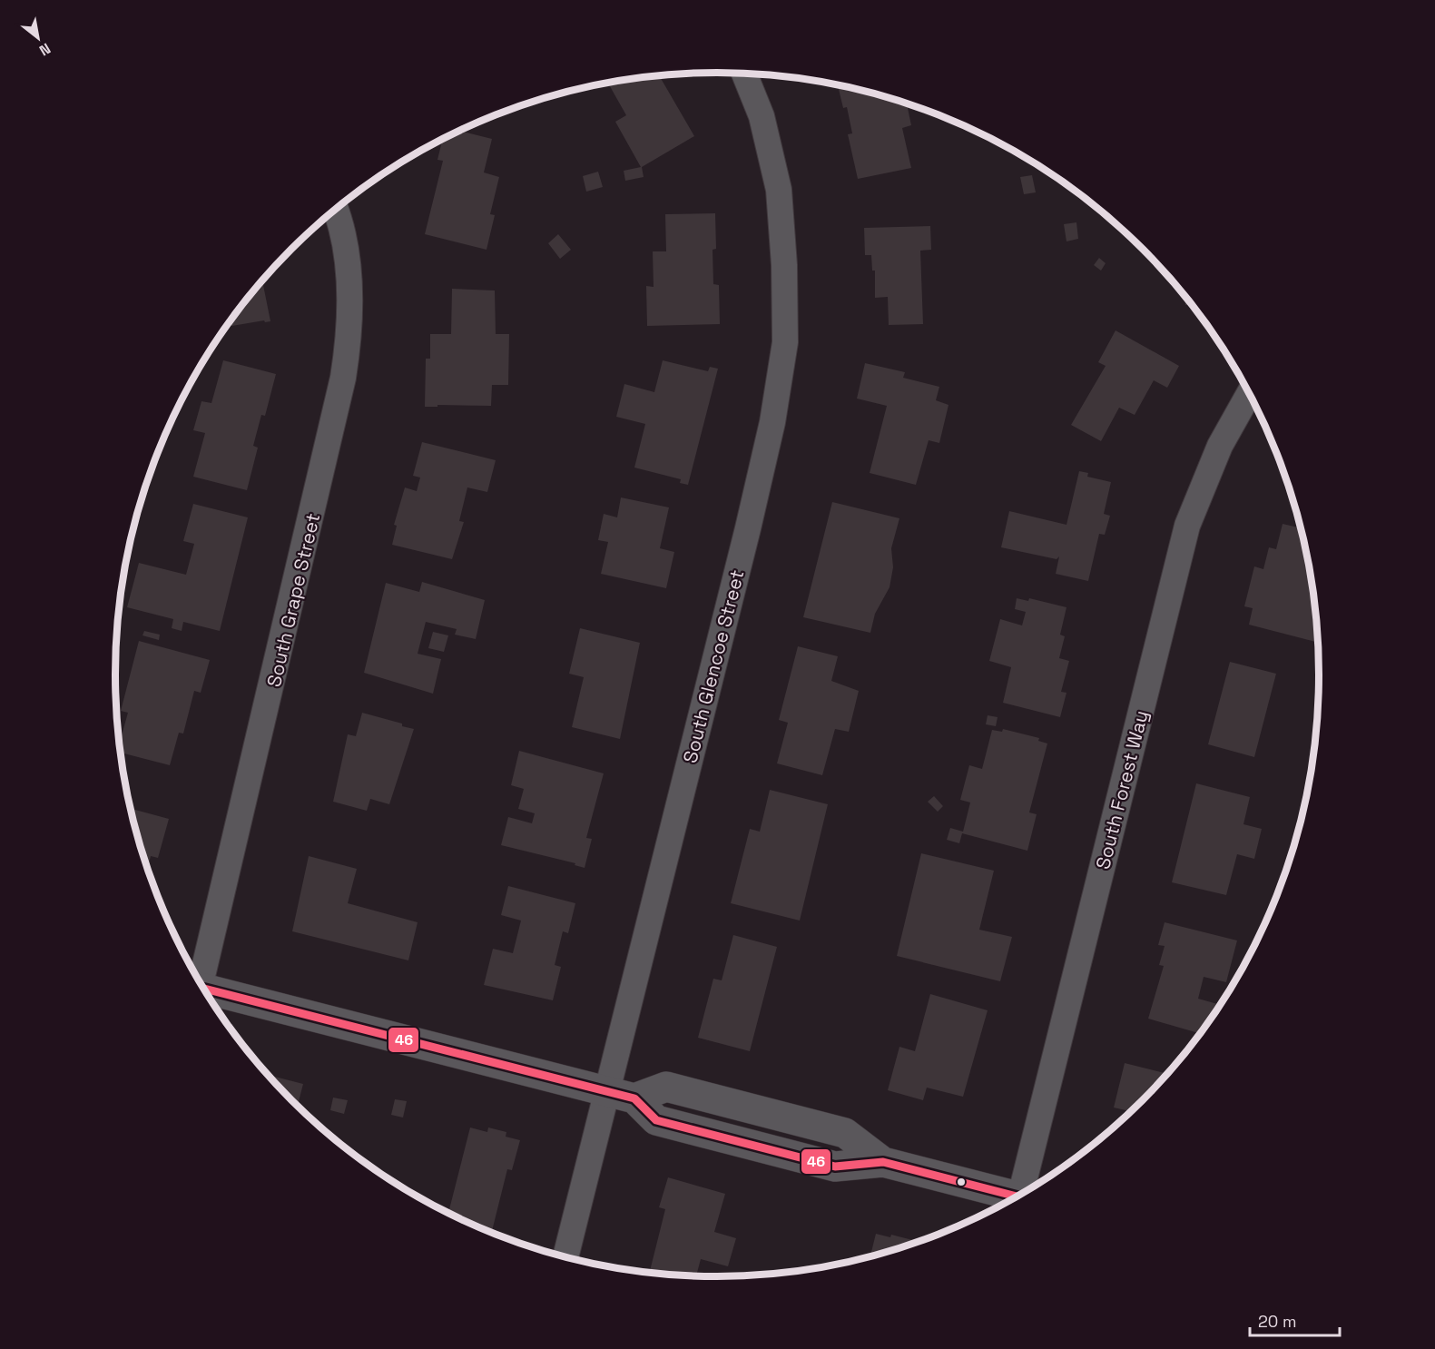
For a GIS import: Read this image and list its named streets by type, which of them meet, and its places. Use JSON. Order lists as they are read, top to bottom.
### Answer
{
  "streets": {
    "street": ["South Grape Street", "South Glencoe Street", "South Forest Way"]
  },
  "lines": ["transit line 46"],
  "scale_bar": "20 m",
  "north": "bottom right"
}
